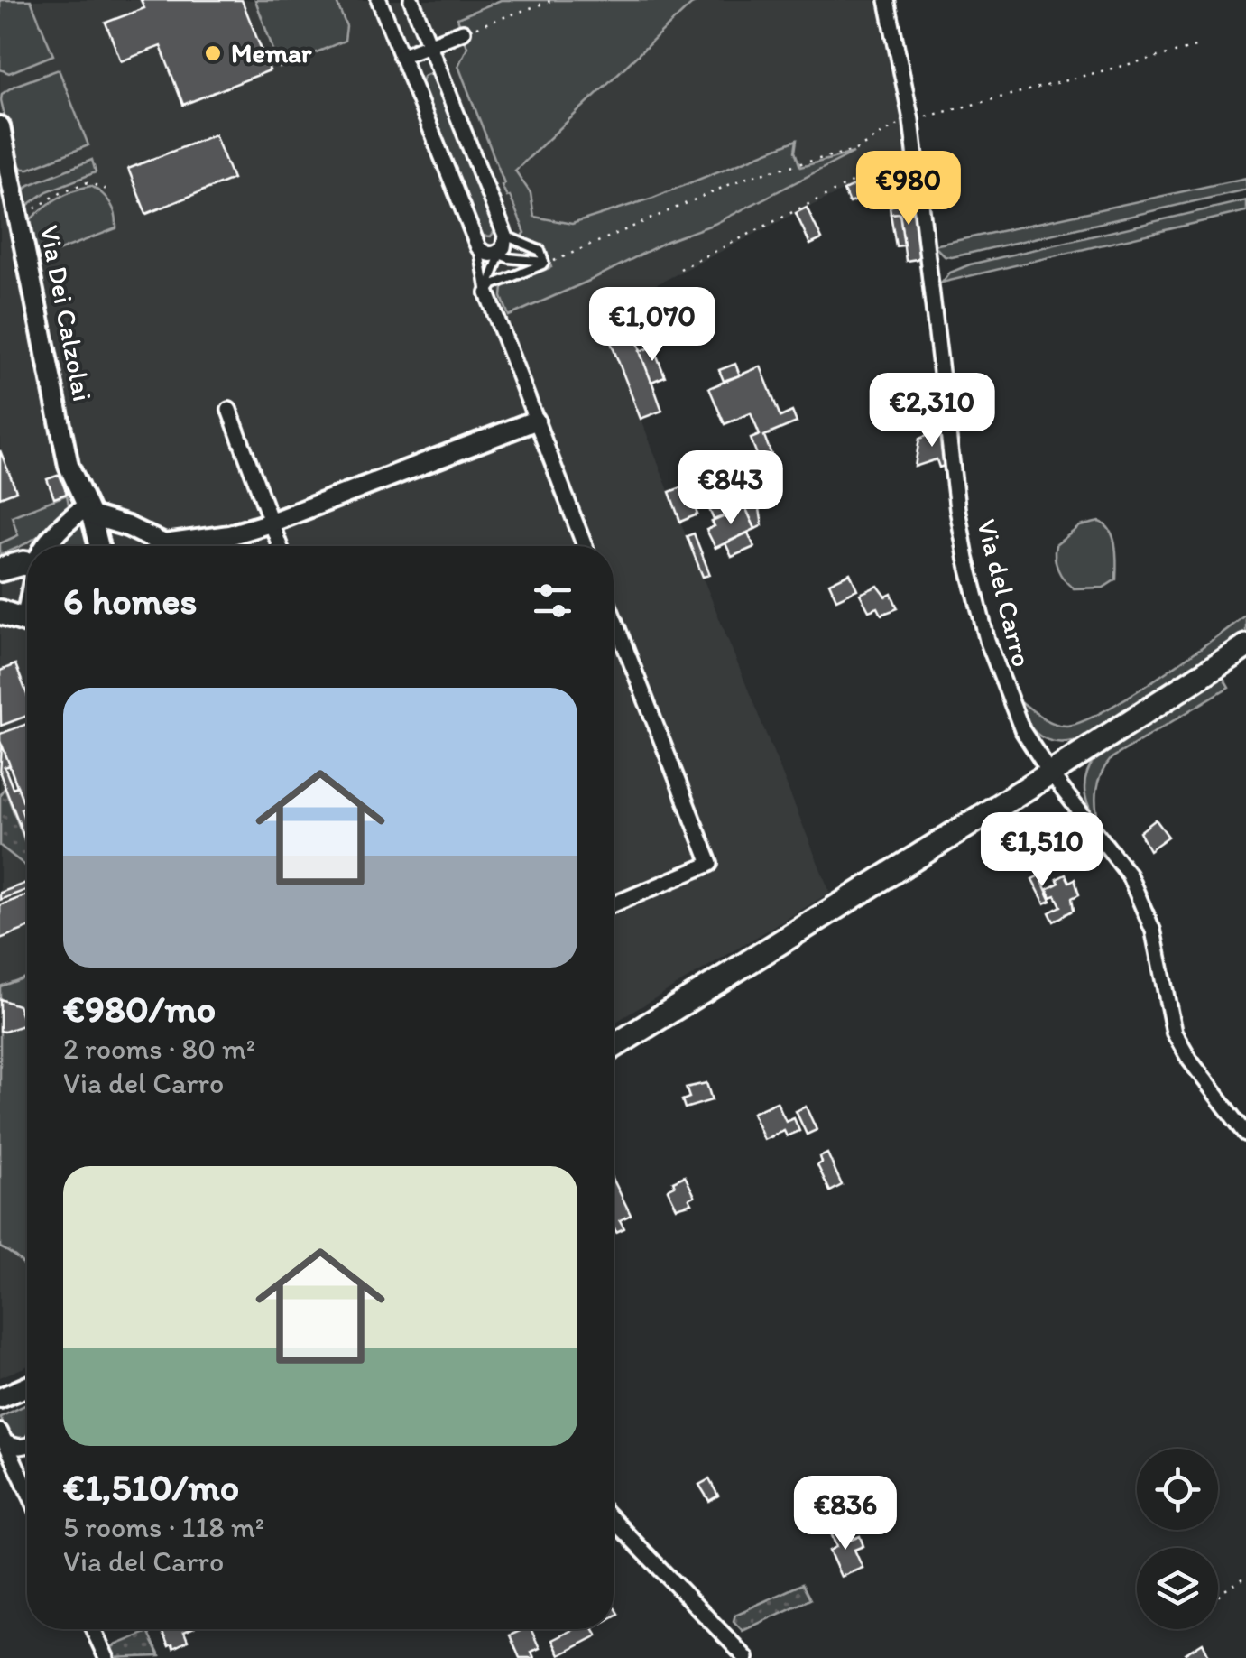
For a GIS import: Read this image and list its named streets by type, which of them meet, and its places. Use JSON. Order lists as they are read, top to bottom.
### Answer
{
  "streets": {
    "street": ["Via Dei Calzolai", "Via del Carro"]
  },
  "places": ["Memar"],
  "page": {
    "price": [
      "€980",
      "€1,070",
      "€2,310",
      "€843",
      "€1,510",
      "€836"
    ],
    "heading": "6 homes",
    "list": [
      {
        "name": "€980/mo",
        "note": "2 rooms · 80 m² · Via del Carro"
      },
      {
        "name": "€1,510/mo",
        "note": "5 rooms · 118 m² · Via del Carro"
      }
    ]
  }
}
